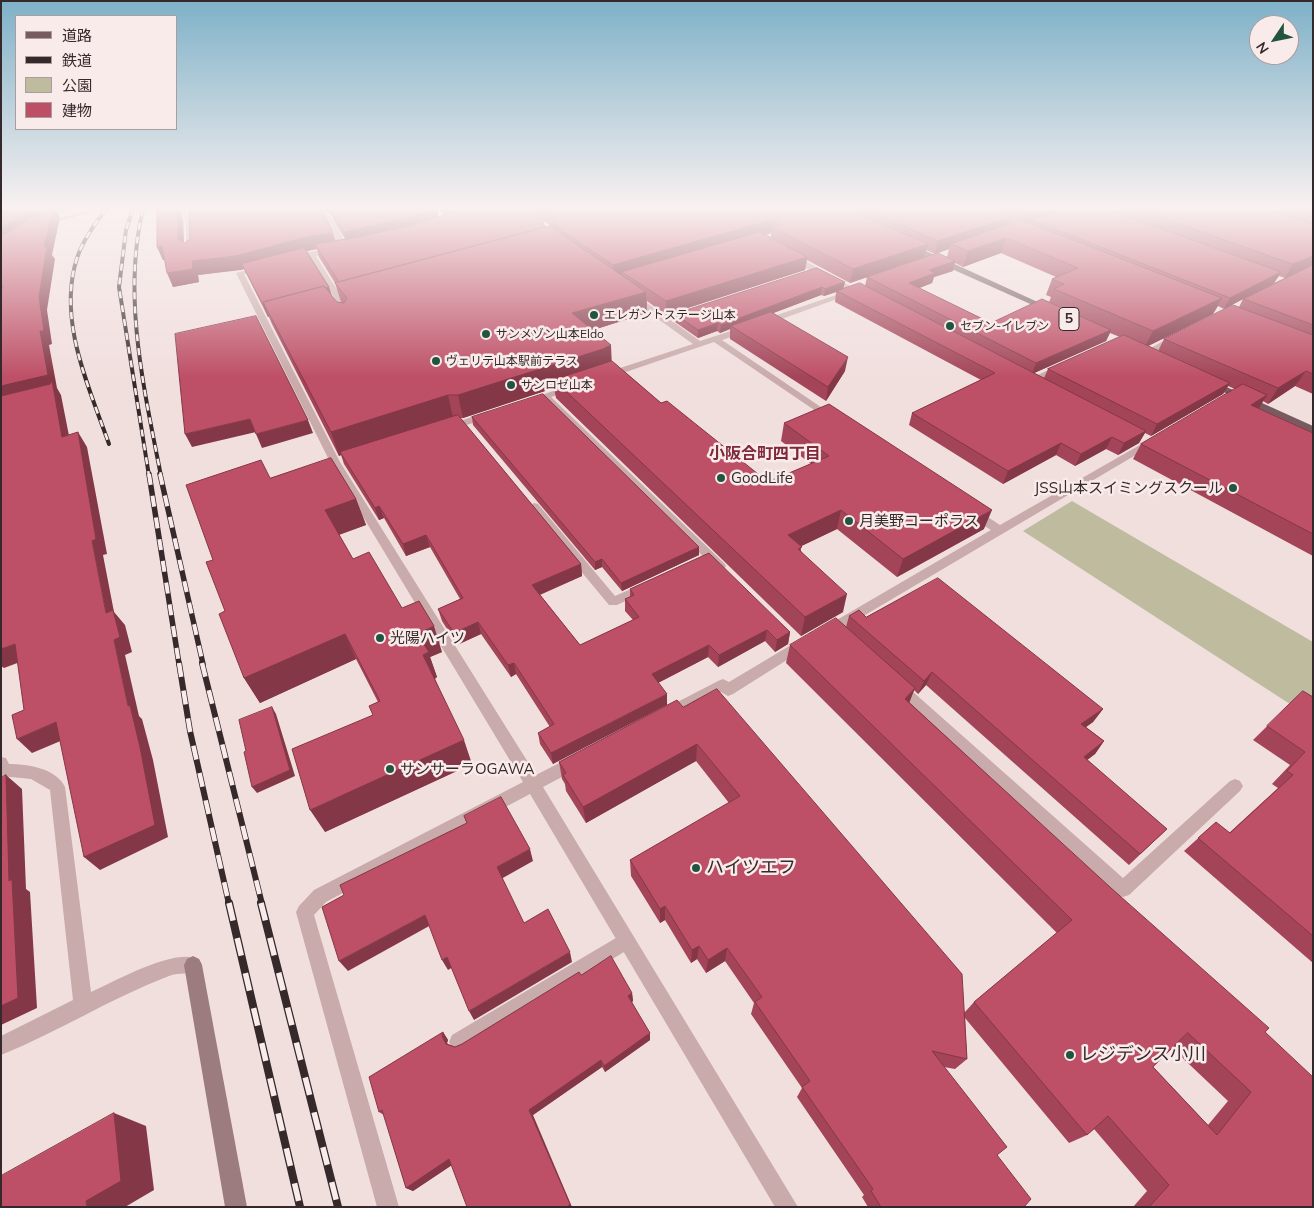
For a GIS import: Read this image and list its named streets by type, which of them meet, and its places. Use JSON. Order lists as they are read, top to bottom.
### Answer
{
  "streets": {
    "main road": ["5"]
  },
  "districts": ["小阪合町四丁目"],
  "places": [
    "エレガントステージ山本",
    "セブン-イレブン",
    "サンメゾン山本Eldo",
    "ヴェリテ山本駅前テラス",
    "サンロゼ山本",
    "GoodLife",
    "JSS山本スイミングスクール",
    "月美野コーポラス",
    "光陽ハイツ",
    "サンサーラOGAWA",
    "ハイツエフ",
    "レジデンス小川"
  ],
  "legend": [
    "道路",
    "鉄道",
    "公園",
    "建物"
  ],
  "north": "bottom left"
}
